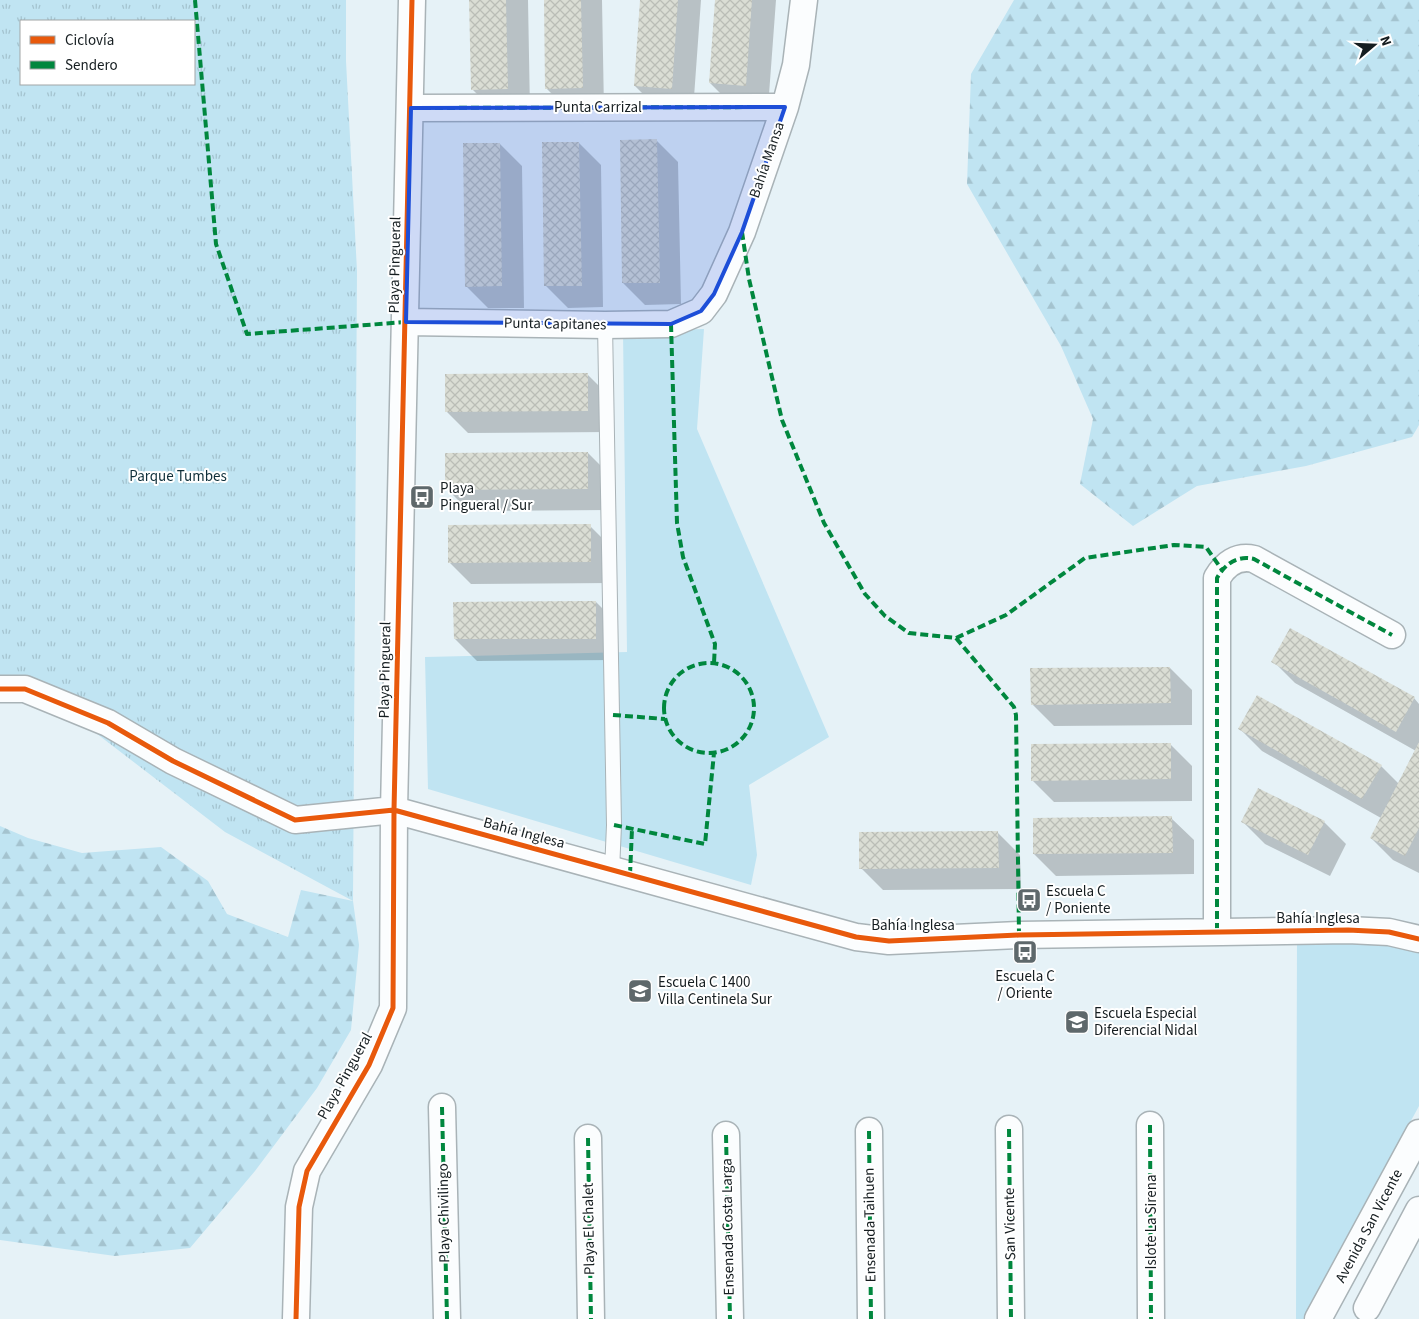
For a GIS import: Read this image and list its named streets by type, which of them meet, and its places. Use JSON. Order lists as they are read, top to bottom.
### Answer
{
  "streets": {
    "street": [
      "Punta Carrizal",
      "Bahía Mansa",
      "Playa Pingueral",
      "Punta Capitanes",
      "Bahía Inglesa",
      "Playa Chivilingo",
      "Islote La Sirena",
      "San Vicente",
      "Ensenada Taihuen",
      "Avenida San Vicente",
      "Ensenada Costa Larga",
      "Playa El Chalet"
    ]
  },
  "crossings": [
    ["Punta Carrizal", "Bahía Mansa"],
    ["Punta Carrizal", "Playa Pingueral"],
    ["Bahía Mansa", "Punta Capitanes"],
    ["Playa Pingueral", "Punta Capitanes"],
    ["Playa Pingueral", "Bahía Inglesa"]
  ],
  "parks": ["Parque Tumbes"],
  "places": {
    "bus stop": ["Playa Pingueral / Sur", "Escuela C / Poniente", "Escuela C / Oriente"],
    "school or university": ["Escuela C 1400 Villa Centinela Sur", "Escuela Especial Diferencial Nidal"]
  },
  "legend": ["Ciclovía", "Sendero"],
  "north": "right"
}
